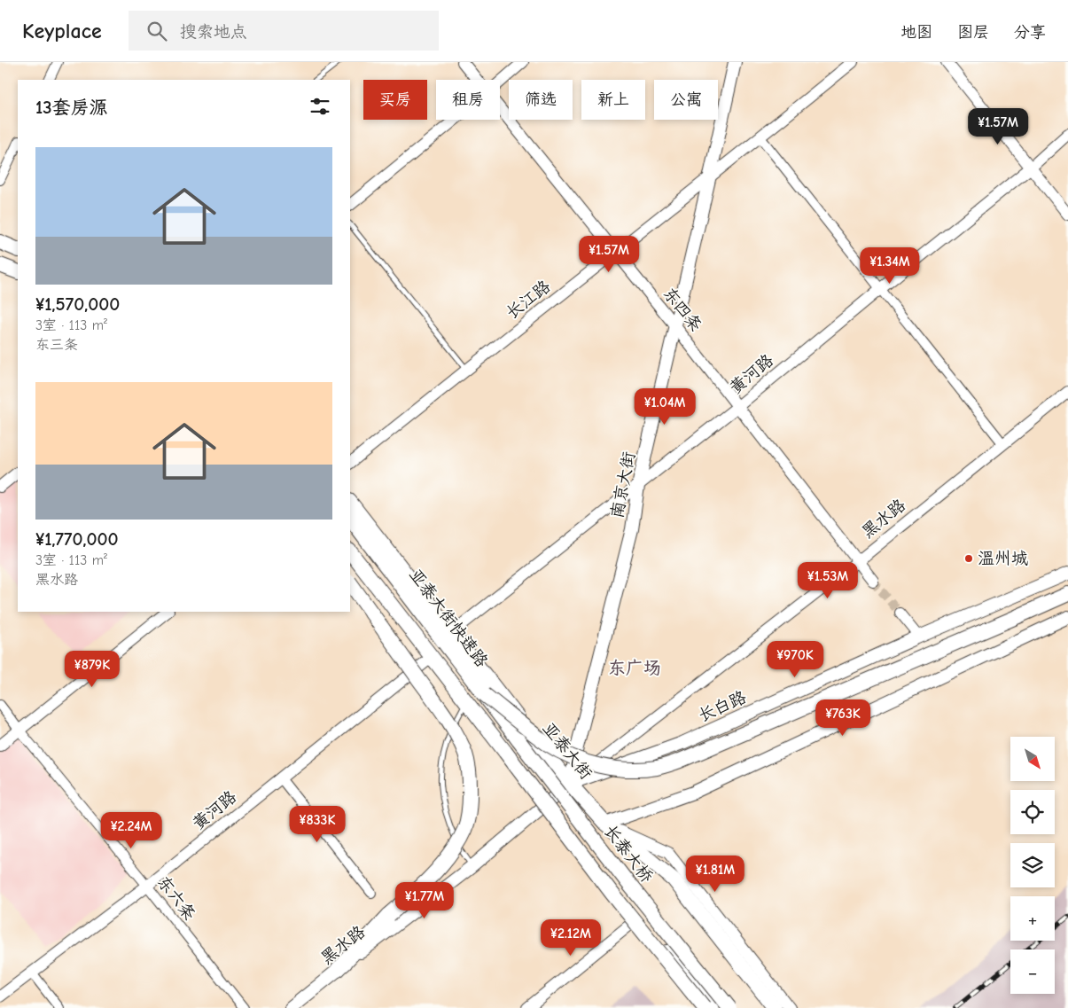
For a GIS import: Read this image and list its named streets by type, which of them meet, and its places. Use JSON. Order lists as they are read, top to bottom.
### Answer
{
  "streets": {
    "main road": [
      "南京大街",
      "黑水路",
      "亚泰大街快速路",
      "长白路",
      "亚泰大街",
      "长泰大桥"
    ],
    "street": [
      "长江路",
      "东四条",
      "黄河路",
      "东六条"
    ]
  },
  "crossings": [
    ["长江路", "东四条"],
    ["长江路", "南京大街"],
    ["东四条", "黄河路"],
    ["东四条", "南京大街"],
    ["东四条", "黑水路"],
    ["黄河路", "南京大街"],
    ["黄河路", "亚泰大街"],
    ["黄河路", "东六条"],
    ["南京大街", "黑水路"],
    ["南京大街", "长白路"],
    ["南京大街", "亚泰大街"],
    ["黑水路", "长白路"],
    ["黑水路", "亚泰大街"],
    ["亚泰大街快速路", "长泰大桥"],
    ["长白路", "亚泰大街"]
  ],
  "districts": ["东广场"],
  "places": ["温州城"],
  "north": "bottom right",
  "page": {
    "header": "Keyplace",
    "search": "搜索地点",
    "nav": ["地图", "图层", "分享"],
    "chip": [
      "买房",
      "租房",
      "筛选",
      "新上",
      "公寓"
    ],
    "heading": "13套房源",
    "price": [
      "¥1.57M",
      "¥1.57M",
      "¥1.34M",
      "¥1.04M",
      "¥1.53M",
      "¥970K",
      "¥879K",
      "¥763K",
      "¥833K",
      "¥2.24M",
      "¥1.81M",
      "¥1.77M",
      "¥2.12M"
    ],
    "list": [
      {
        "name": "¥1,570,000",
        "note": "3室 · 113 m² · 东三条"
      },
      {
        "name": "¥1,770,000",
        "note": "3室 · 113 m² · 黑水路"
      }
    ],
    "map_buttons": ["+", "−"]
  }
}
